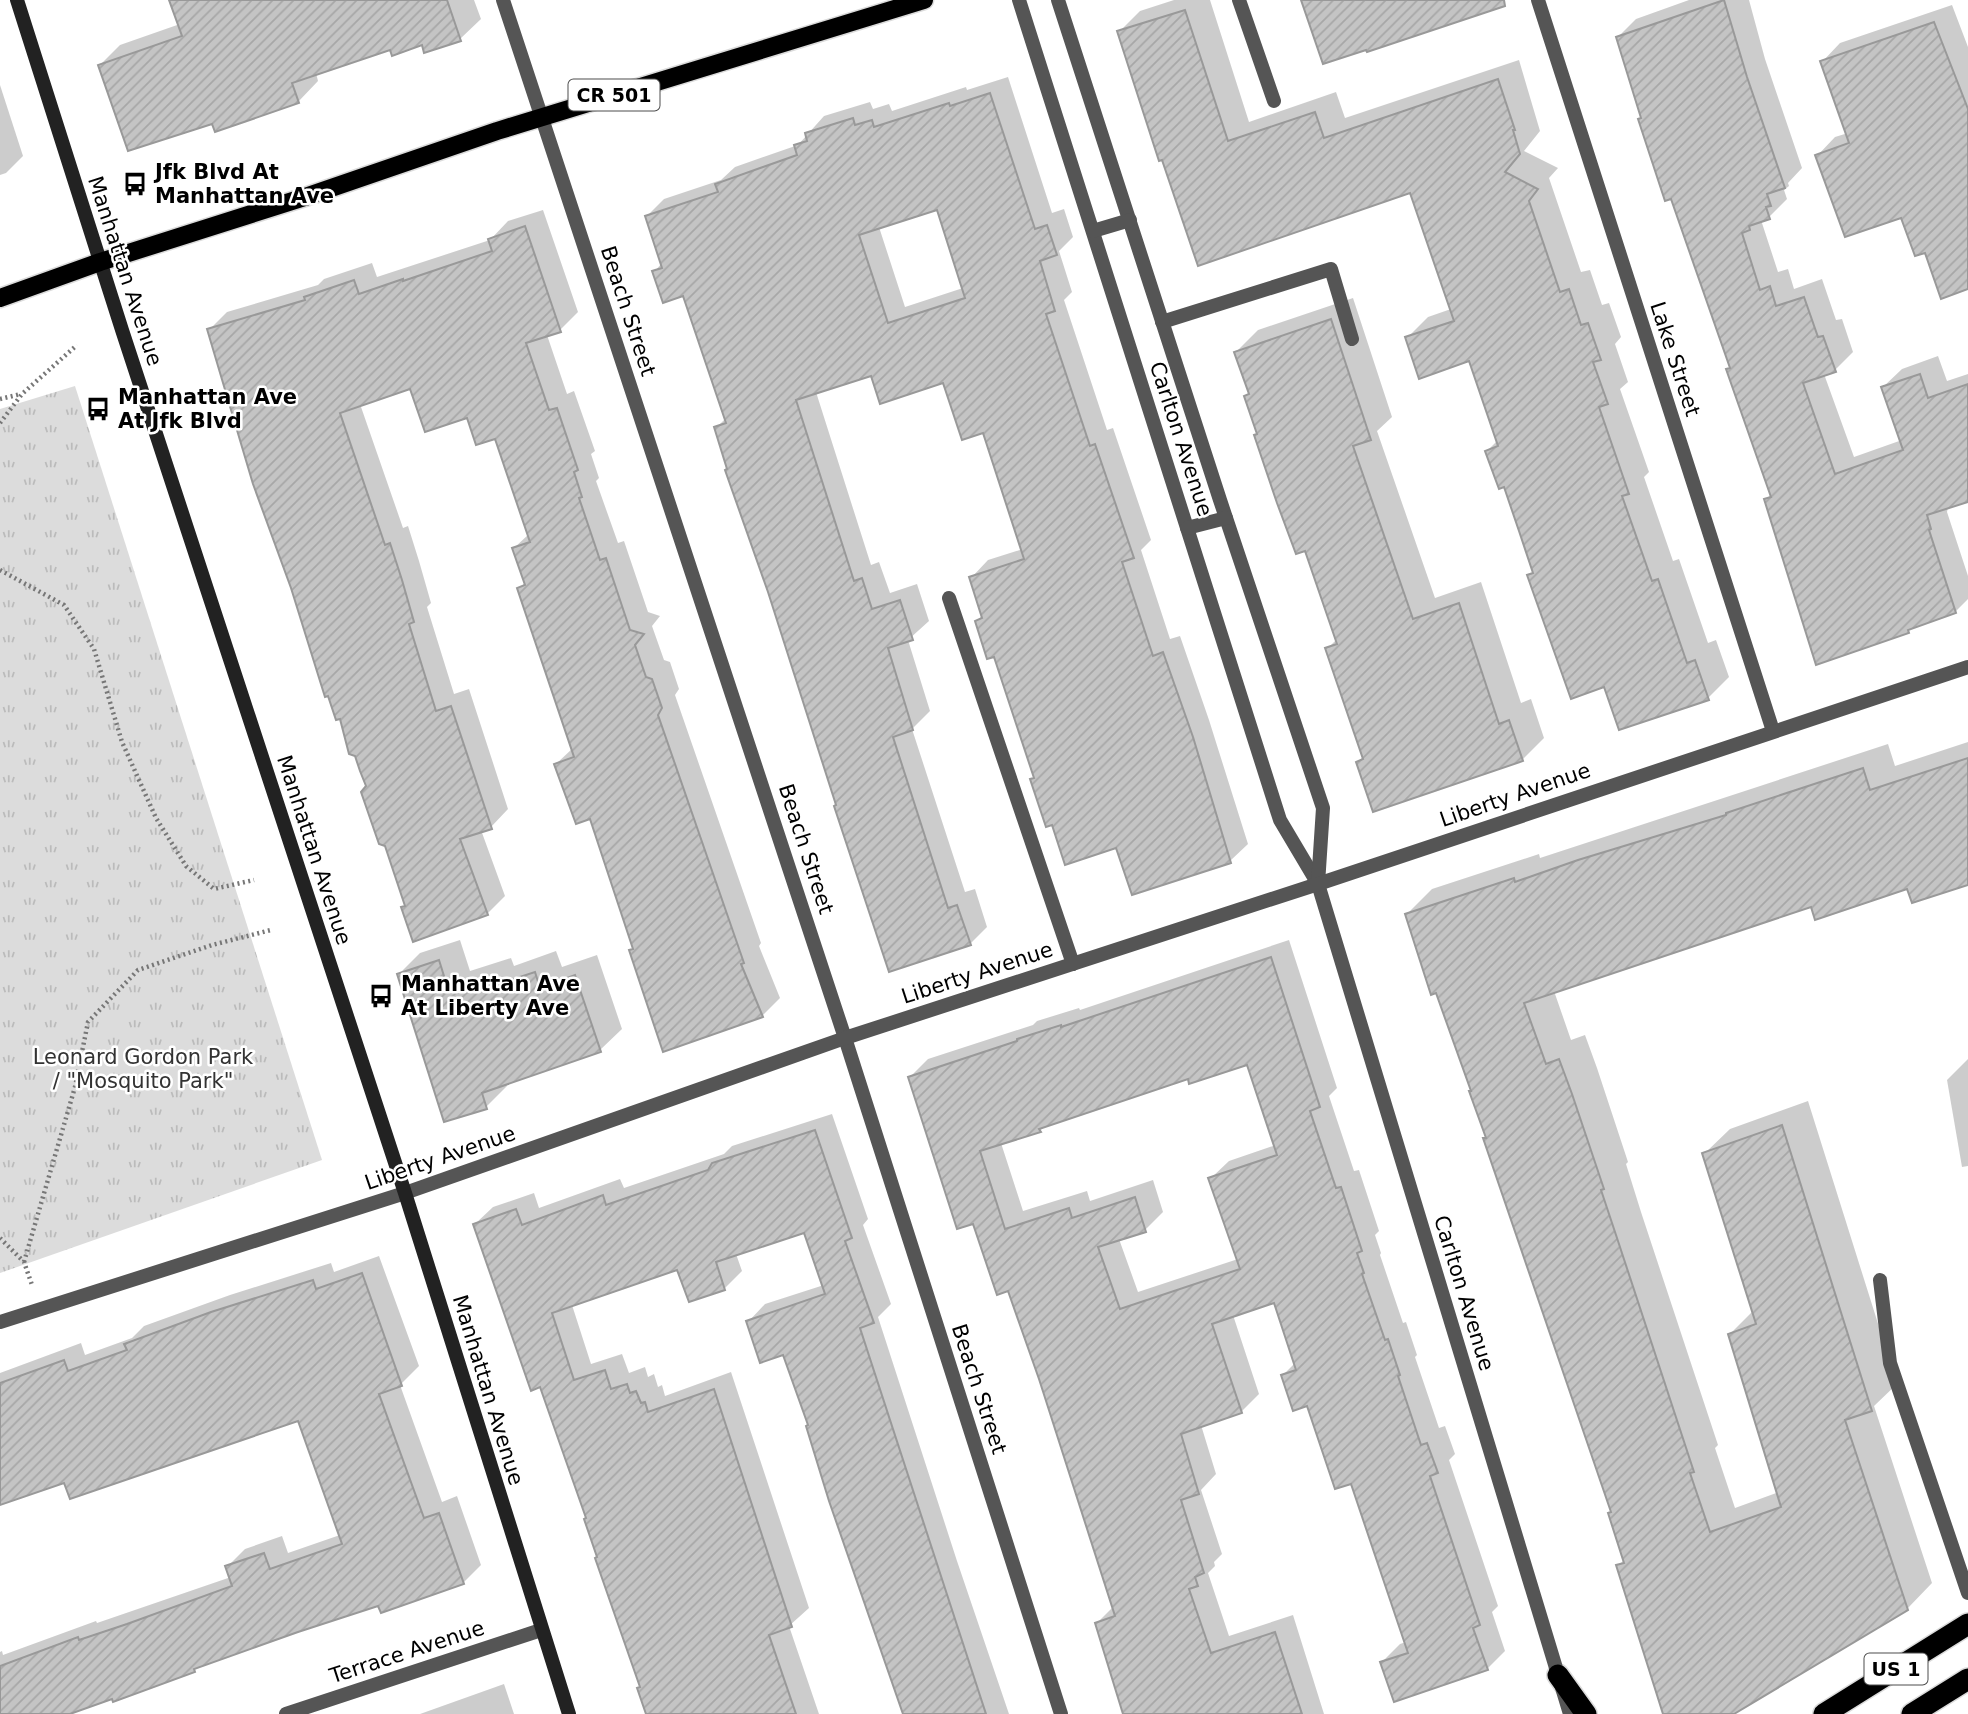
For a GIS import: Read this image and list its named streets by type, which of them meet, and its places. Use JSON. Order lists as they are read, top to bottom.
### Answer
{
  "streets": {
    "highway": ["US 1"],
    "main road": ["CR 501"],
    "street": [
      "Manhattan Avenue",
      "Beach Street",
      "Lake Street",
      "Carlton Avenue",
      "Liberty Avenue",
      "Terrace Avenue"
    ]
  },
  "crossings": [
    ["CR 501", "Manhattan Avenue"],
    ["CR 501", "Beach Street"],
    ["Manhattan Avenue", "Liberty Avenue"],
    ["Manhattan Avenue", "Terrace Avenue"],
    ["Beach Street", "Liberty Avenue"],
    ["Lake Street", "Liberty Avenue"],
    ["Carlton Avenue", "Liberty Avenue"]
  ],
  "parks": ["Leonard Gordon Park / \"Mosquito Park\""],
  "places": {
    "bus stop": ["Jfk Blvd At Manhattan Ave", "Manhattan Ave At Jfk Blvd", "Manhattan Ave At Liberty Ave"]
  }
}
